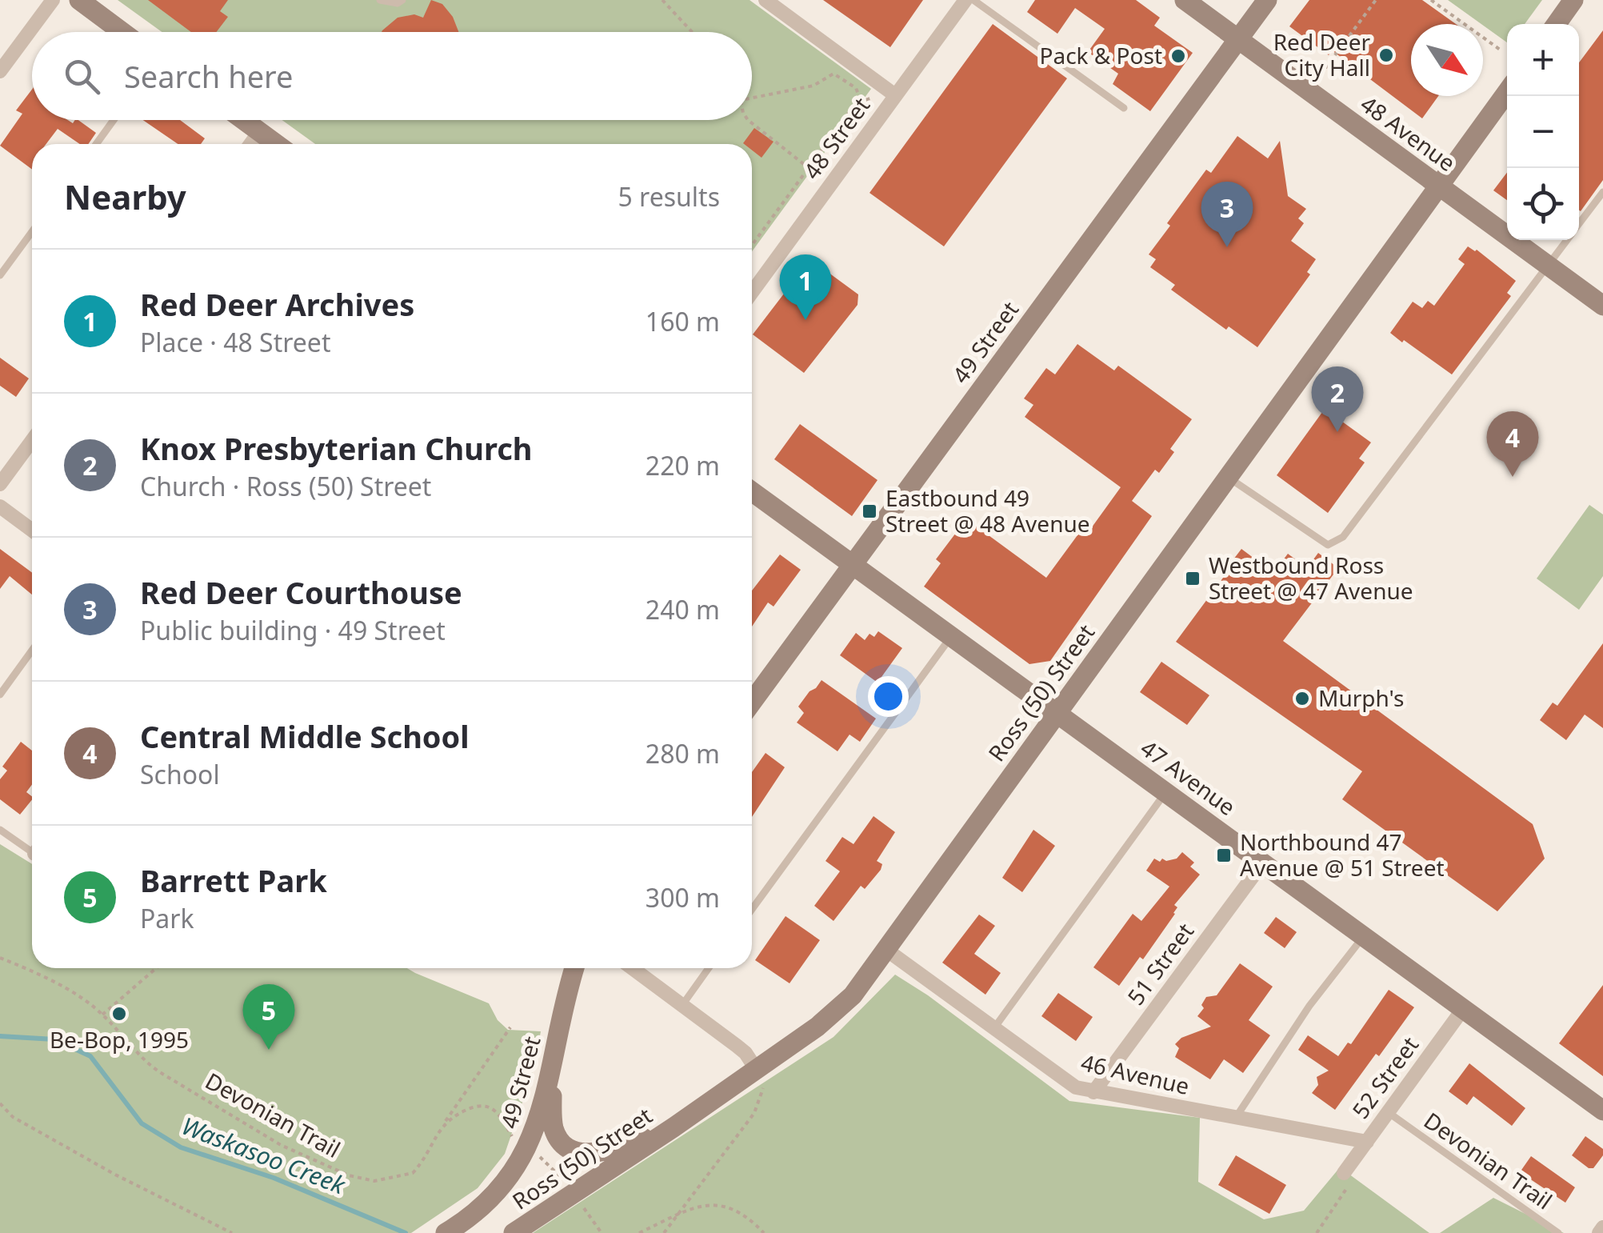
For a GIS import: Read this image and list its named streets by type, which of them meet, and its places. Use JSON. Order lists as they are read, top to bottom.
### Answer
{
  "streets": {
    "main road": [
      "48 Avenue",
      "49 Street",
      "Ross (50) Street",
      "47 Avenue"
    ],
    "street": [
      "48 Street",
      "51 Street",
      "46 Avenue",
      "52 Street"
    ],
    "lane": ["Devonian Trail"]
  },
  "crossings": [
    ["48 Avenue", "49 Street"],
    ["48 Avenue", "Ross (50) Street"],
    ["49 Street", "47 Avenue"],
    ["Ross (50) Street", "47 Avenue"],
    ["Ross (50) Street", "46 Avenue"],
    ["47 Avenue", "51 Street"],
    ["47 Avenue", "52 Street"],
    ["51 Street", "46 Avenue"],
    ["46 Avenue", "52 Street"],
    ["52 Street", "Devonian Trail"]
  ],
  "water": ["Waskasoo Creek"],
  "places": {
    "other": [
      "Red Deer City Hall",
      "Pack & Post",
      "Murph's",
      "Be-Bop, 1995"
    ],
    "transit": ["Eastbound 49 Street @ 48 Avenue", "Westbound Ross Street @ 47 Avenue", "Northbound 47 Avenue @ 51 Street"]
  },
  "north": "bottom right",
  "page": {
    "map_buttons": ["+", "−"],
    "search": "Search here",
    "heading": ["Nearby", "5 results"],
    "pins": [
      "3",
      "1",
      "2",
      "4",
      "5"
    ],
    "list": [
      {
        "mark": "1",
        "name": "Red Deer Archives",
        "note": "Place · 48 Street",
        "value": "160 m"
      },
      {
        "mark": "2",
        "name": "Knox Presbyterian Church",
        "note": "Church · Ross (50) Street",
        "value": "220 m"
      },
      {
        "mark": "3",
        "name": "Red Deer Courthouse",
        "note": "Public building · 49 Street",
        "value": "240 m"
      },
      {
        "mark": "4",
        "name": "Central Middle School",
        "note": "School",
        "value": "280 m"
      },
      {
        "mark": "5",
        "name": "Barrett Park",
        "note": "Park",
        "value": "300 m"
      }
    ]
  }
}
